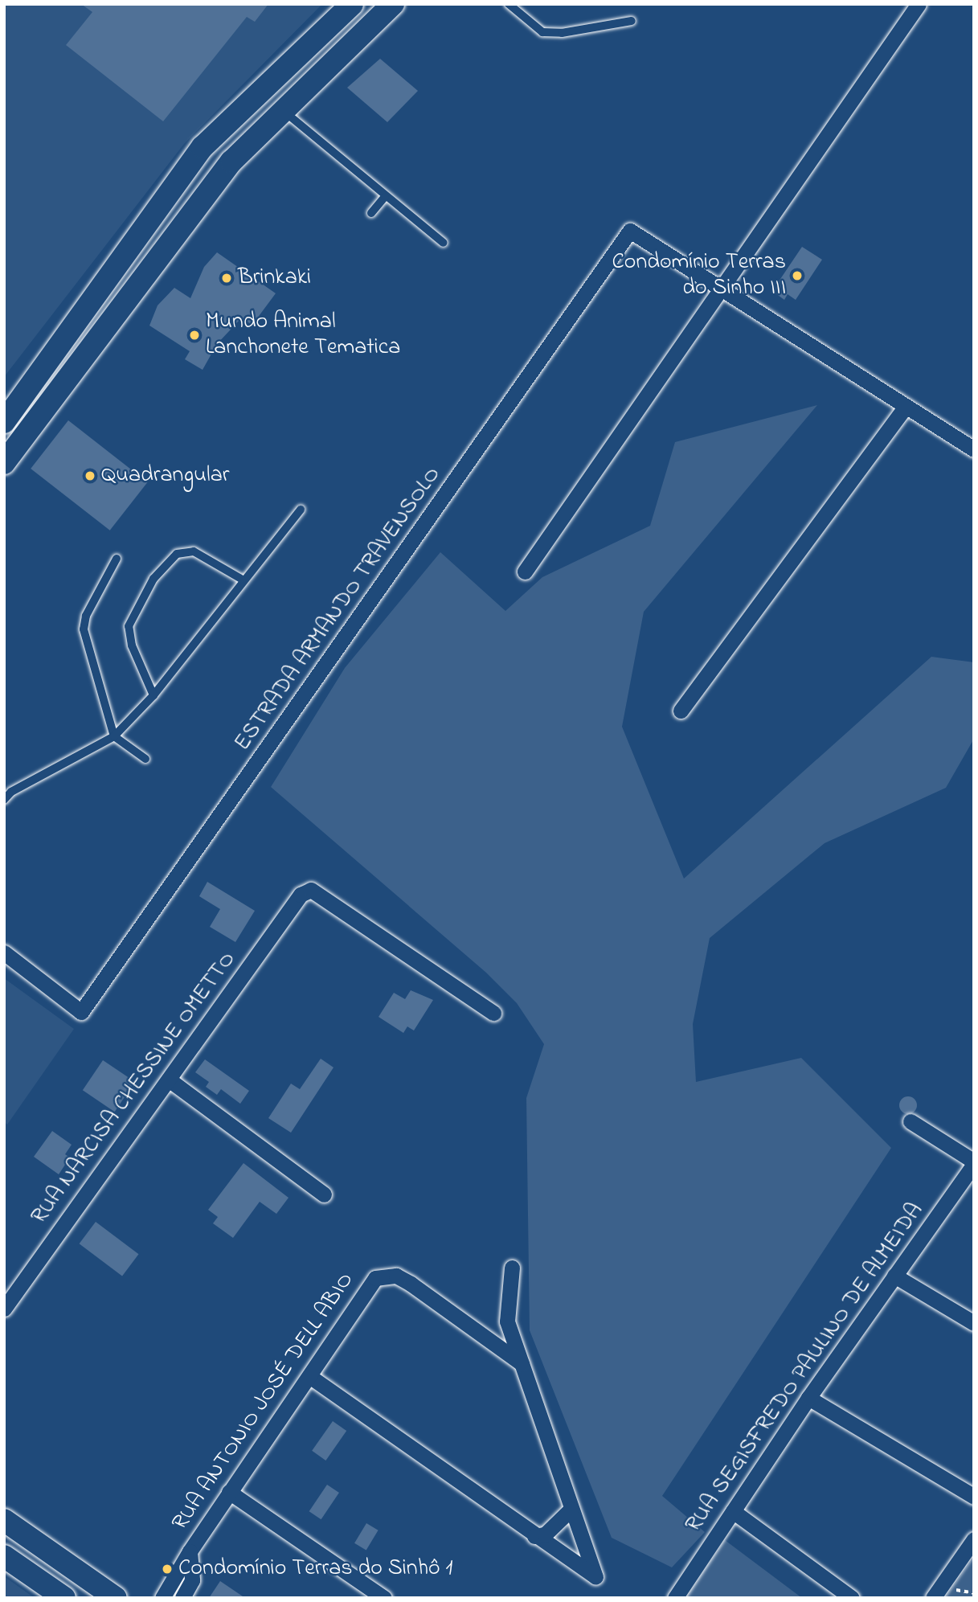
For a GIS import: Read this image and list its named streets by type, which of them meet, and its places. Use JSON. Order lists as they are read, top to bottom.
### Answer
{
  "streets": {
    "street": [
      "ESTRADA ARMANDO TRAVENSOLO",
      "RUA NARCISA CHESSINE OMETTO",
      "RUA SEGISFREDO PAULINO DE ALMEIDA",
      "RUA ANTONIO JOSÉ DELL ABIO"
    ]
  },
  "places": [
    "Condomínio Terras do Sinho III",
    "Brinkaki",
    "Mundo Animal Lanchonete Tematica",
    "Quadrangular",
    "Condomínio Terras do Sinhô 1"
  ]
}
